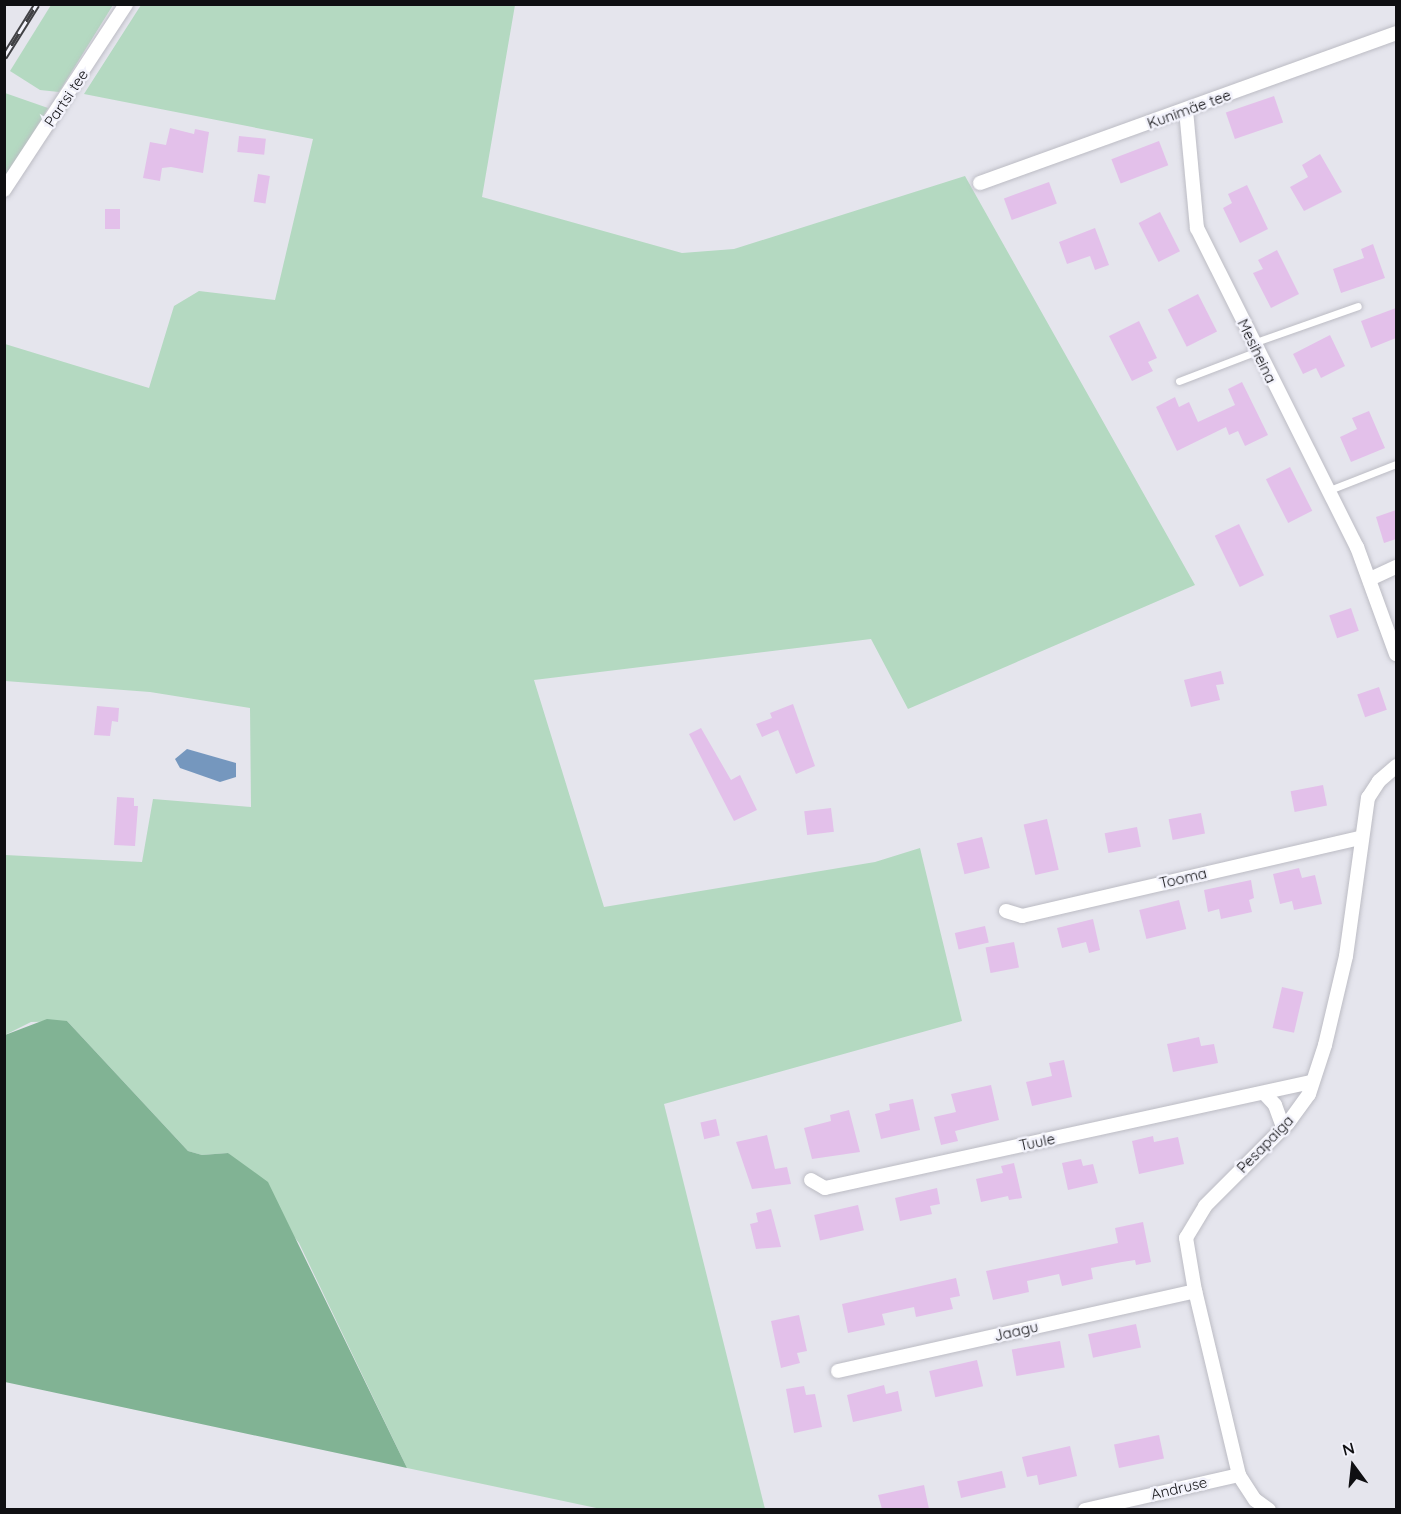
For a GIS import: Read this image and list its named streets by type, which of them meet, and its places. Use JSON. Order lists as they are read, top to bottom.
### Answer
{
  "streets": {
    "street": [
      "Partsi tee",
      "Kunimäe tee",
      "Mesiheina",
      "Tooma",
      "Tuule",
      "Pesapaiga",
      "Jaagu",
      "Andruse"
    ]
  },
  "crossings": [
    ["Kunimäe tee", "Mesiheina"],
    ["Tooma", "Pesapaiga"],
    ["Tuule", "Pesapaiga"],
    ["Pesapaiga", "Jaagu"],
    ["Pesapaiga", "Andruse"]
  ],
  "north": "top"
}
